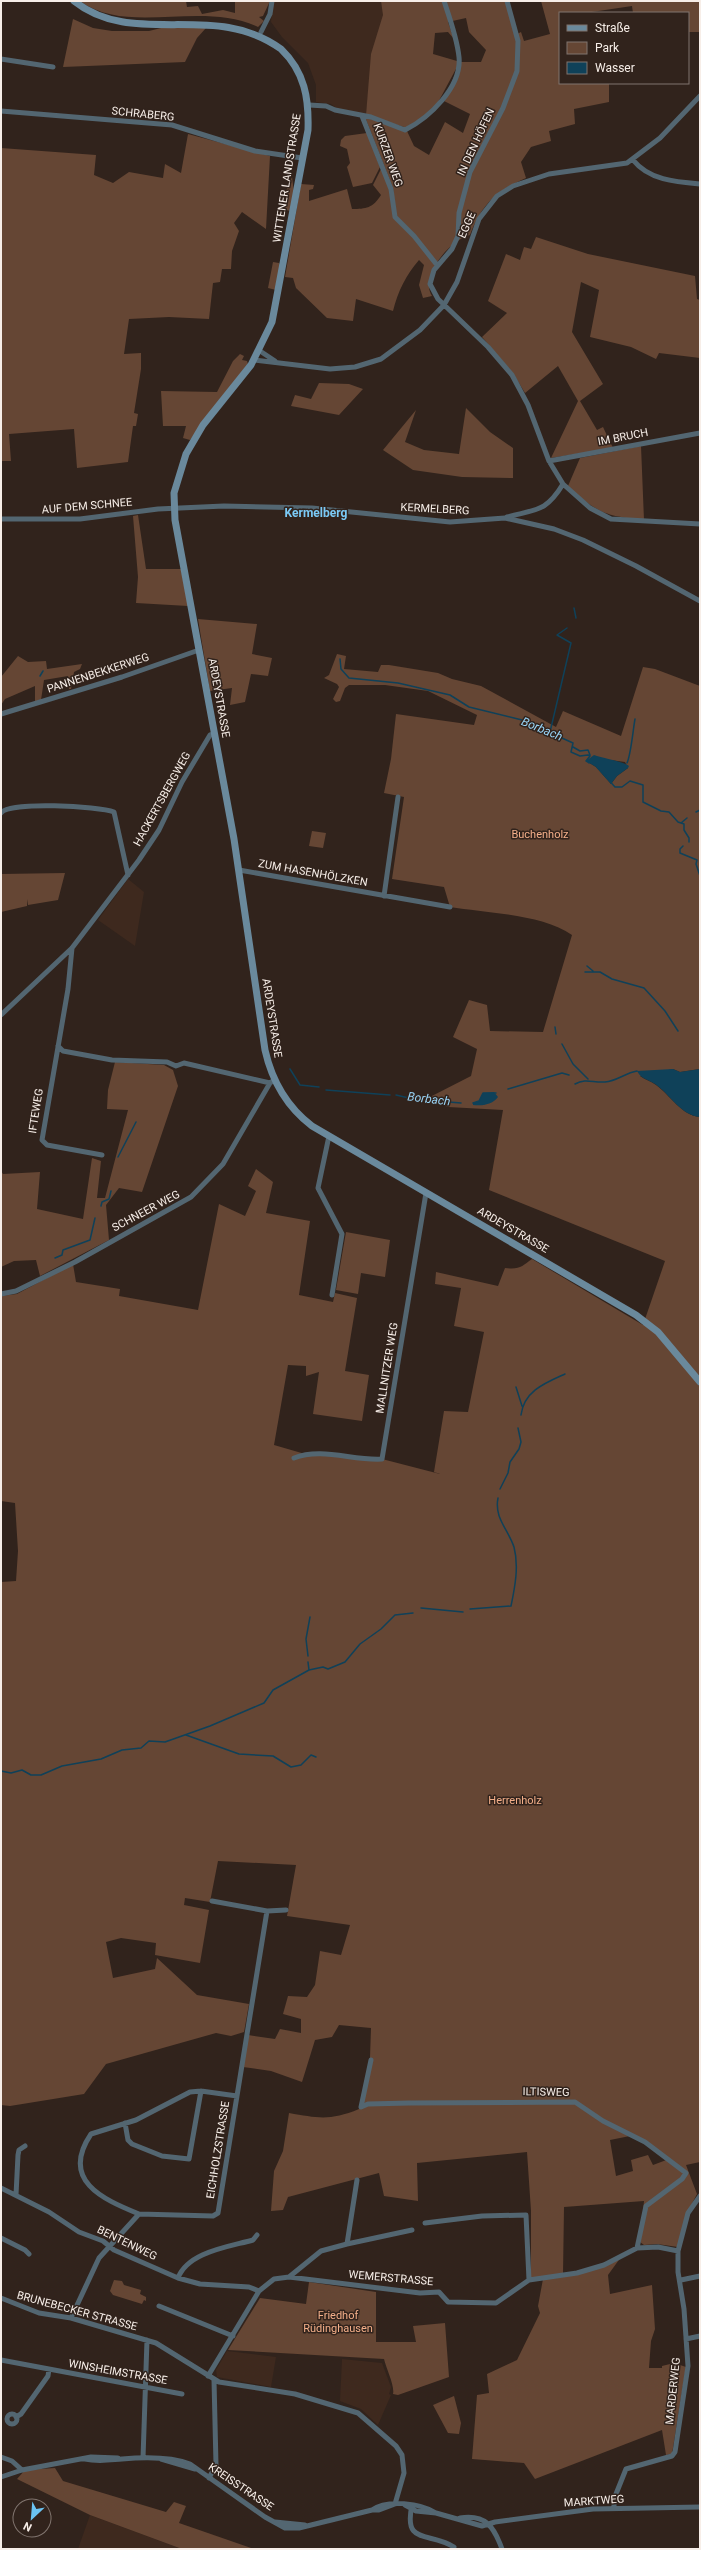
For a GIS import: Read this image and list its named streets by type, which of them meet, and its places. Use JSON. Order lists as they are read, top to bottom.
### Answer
{
  "streets": {
    "main road": ["WITTENER LANDSTRASSE", "ARDEYSTRASSE"],
    "street": [
      "SCHRABERG",
      "IN DEN HÖFEN",
      "KURZER WEG",
      "EGGE",
      "IM BRUCH",
      "AUF DEM SCHNEE",
      "KERMELBERG",
      "PANNENBEKKERWEG",
      "HACKERTSBERGWEG",
      "ZUM HASENHÖLZKEN",
      "IFTEWEG",
      "SCHNEER WEG",
      "MALLNITZER WEG",
      "ILTISWEG",
      "EICHHOLZSTRASSE",
      "BENTENWEG",
      "WEMERSTRASSE",
      "BRUNEBECKER STRASSE",
      "WINSHEIMSTRASSE",
      "MARDERWEG",
      "KREISSTRASSE",
      "MARKTWEG"
    ]
  },
  "crossings": [
    ["SCHRABERG", "WITTENER LANDSTRASSE"],
    ["IN DEN HÖFEN", "KURZER WEG"],
    ["IN DEN HÖFEN", "EGGE"],
    ["KURZER WEG", "WITTENER LANDSTRASSE"],
    ["WITTENER LANDSTRASSE", "EGGE"],
    ["WITTENER LANDSTRASSE", "AUF DEM SCHNEE"],
    ["WITTENER LANDSTRASSE", "KERMELBERG"],
    ["WITTENER LANDSTRASSE", "ARDEYSTRASSE"],
    ["AUF DEM SCHNEE", "KERMELBERG"],
    ["AUF DEM SCHNEE", "ARDEYSTRASSE"],
    ["KERMELBERG", "ARDEYSTRASSE"],
    ["PANNENBEKKERWEG", "ARDEYSTRASSE"],
    ["ARDEYSTRASSE", "HACKERTSBERGWEG"],
    ["ARDEYSTRASSE", "ZUM HASENHÖLZKEN"],
    ["ARDEYSTRASSE", "SCHNEER WEG"],
    ["ARDEYSTRASSE", "MALLNITZER WEG"],
    ["HACKERTSBERGWEG", "IFTEWEG"],
    ["ILTISWEG", "WEMERSTRASSE"],
    ["BENTENWEG", "WEMERSTRASSE"],
    ["WEMERSTRASSE", "BRUNEBECKER STRASSE"],
    ["WEMERSTRASSE", "MARDERWEG"],
    ["BRUNEBECKER STRASSE", "KREISSTRASSE"],
    ["MARDERWEG", "MARKTWEG"],
    ["KREISSTRASSE", "MARKTWEG"]
  ],
  "districts": ["Kermelberg"],
  "water": ["Borbach"],
  "parks": ["Buchenholz", "Herrenholz", "Friedhof Rüdinghausen"],
  "legend": ["Straße", "Park", "Wasser"],
  "north": "bottom left"
}
